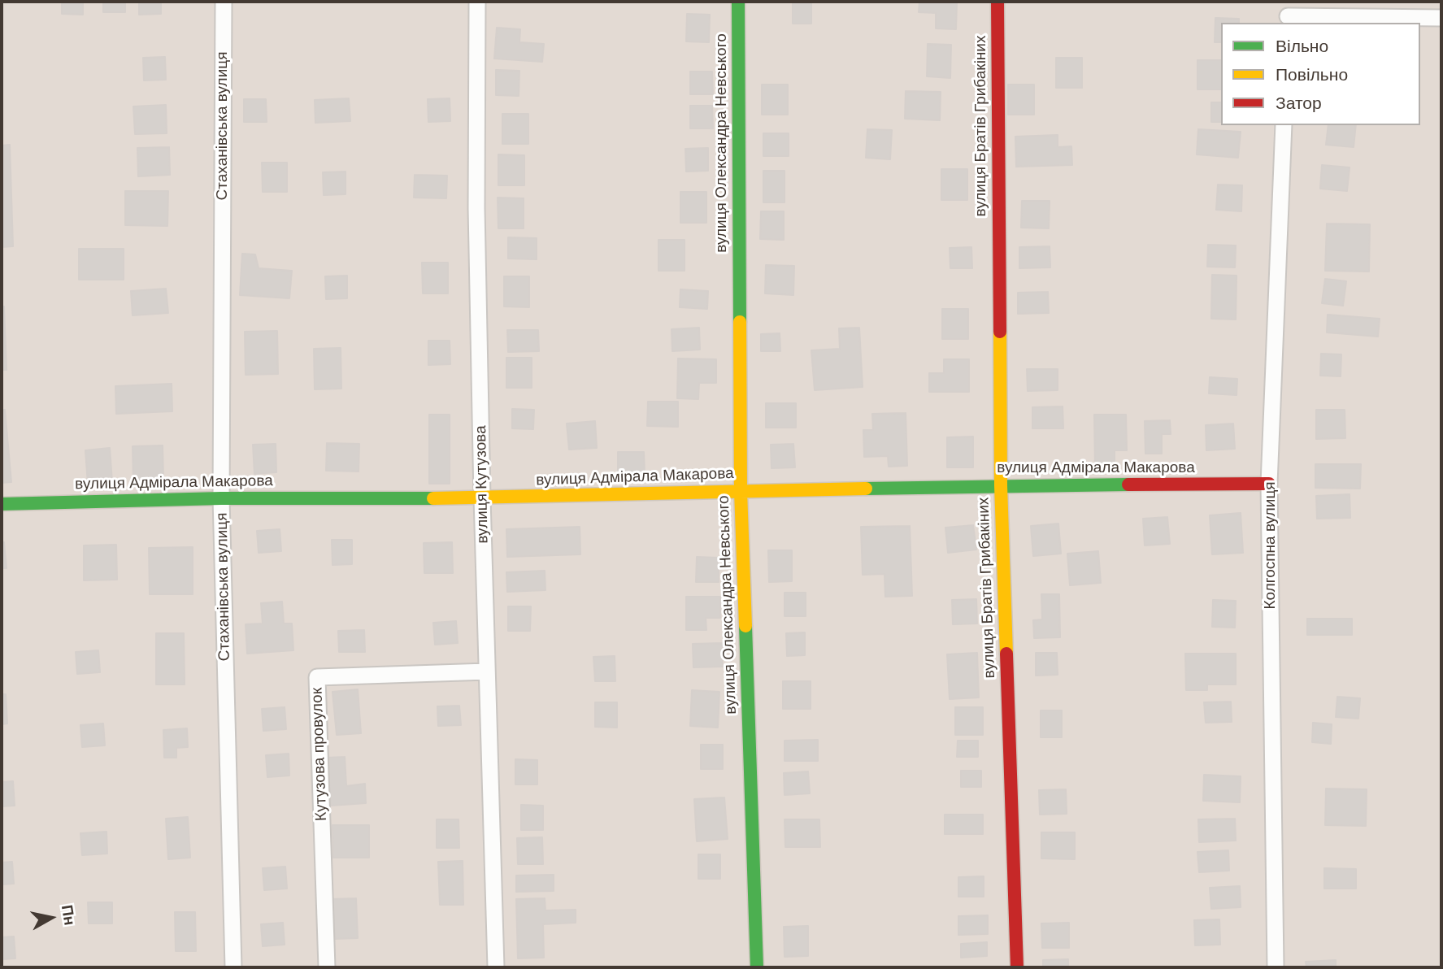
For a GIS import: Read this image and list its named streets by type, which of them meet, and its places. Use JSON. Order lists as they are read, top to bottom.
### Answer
{
  "streets": {
    "street": [
      "Стаханівська вулиця",
      "вулиця Братів Грибакіних",
      "вулиця Олександра Невського",
      "вулиця Адмірала Макарова",
      "вулиця Кутузова",
      "Колгоспна вулиця",
      "Кутузова провулок"
    ]
  },
  "crossings": [
    ["Стаханівська вулиця", "вулиця Адмірала Макарова"],
    ["вулиця Братів Грибакіних", "вулиця Адмірала Макарова"],
    ["вулиця Олександра Невського", "вулиця Адмірала Макарова"],
    ["вулиця Адмірала Макарова", "вулиця Кутузова"],
    ["вулиця Адмірала Макарова", "Колгоспна вулиця"],
    ["вулиця Кутузова", "Кутузова провулок"]
  ],
  "legend": ["Вільно", "Повільно", "Затор"],
  "north": "right"
}
